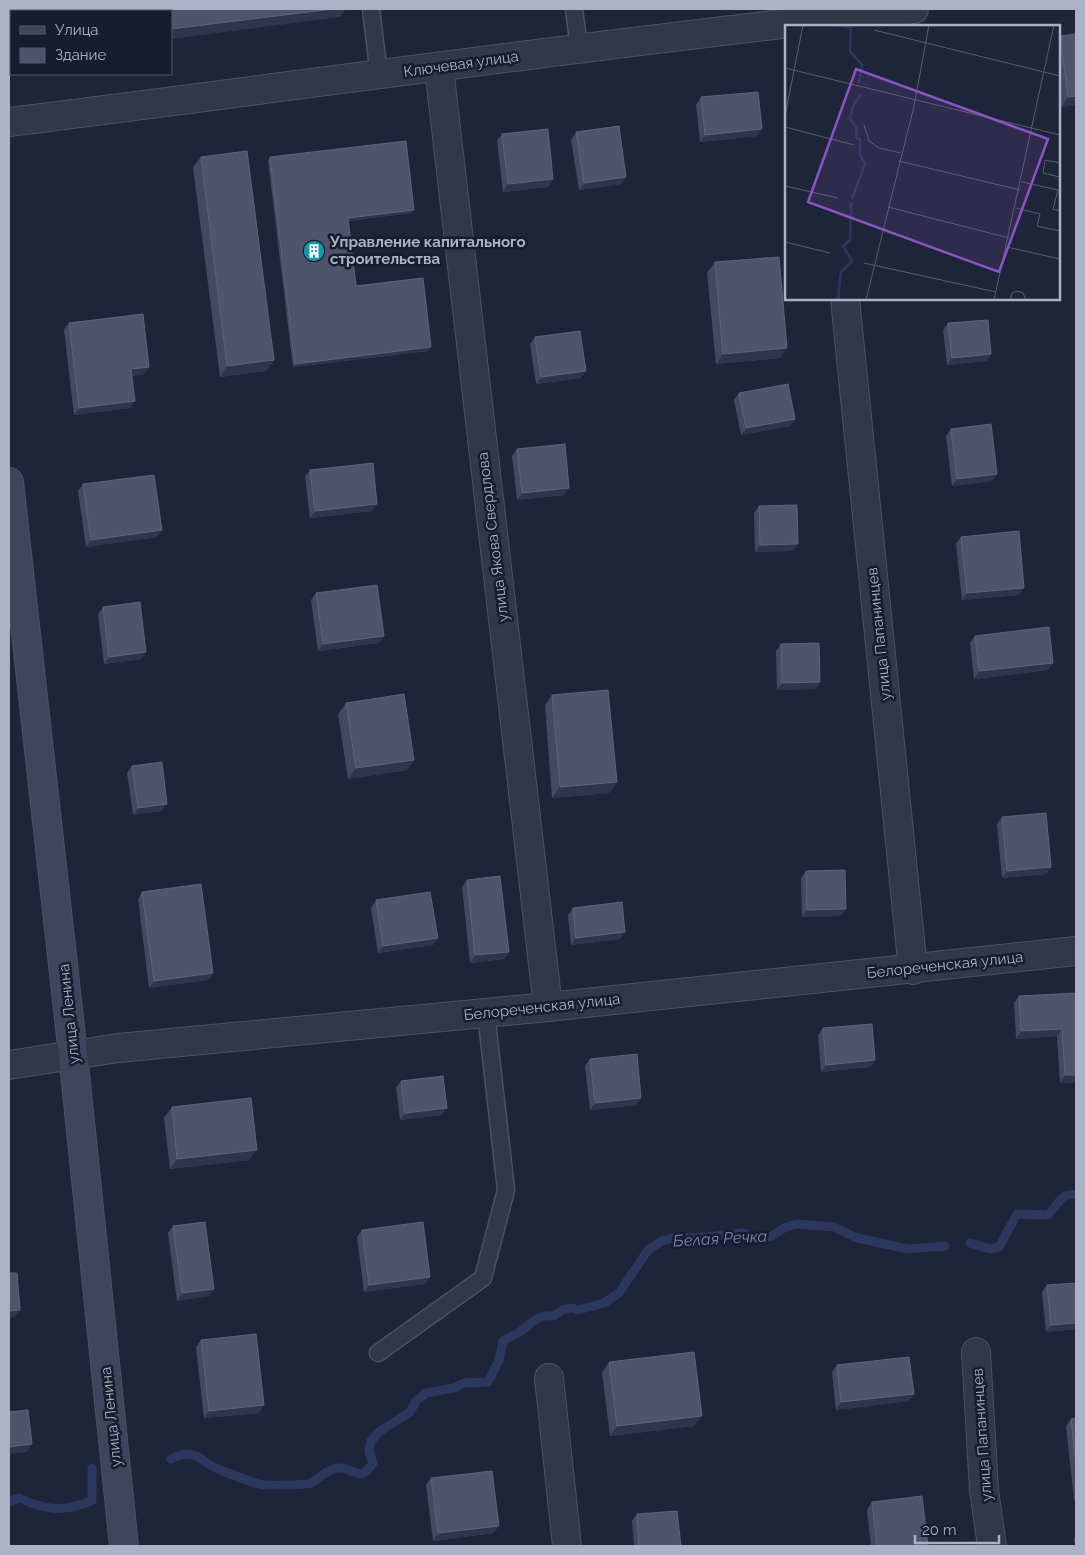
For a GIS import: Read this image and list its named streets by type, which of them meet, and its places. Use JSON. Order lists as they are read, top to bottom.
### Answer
{
  "streets": {
    "main road": ["улица Ленина"],
    "street": [
      "Ключевая улица",
      "улица Якова Свердлова",
      "улица Папанинцев",
      "Белореченская улица"
    ]
  },
  "crossings": [
    ["Ключевая улица", "улица Якова Свердлова"],
    ["улица Якова Свердлова", "Белореченская улица"],
    ["улица Папанинцев", "Белореченская улица"],
    ["Белореченская улица", "улица Ленина"]
  ],
  "water": ["Белая Речка"],
  "places": {
    "building": ["Управление капитального строительства"]
  },
  "legend": ["Улица", "Здание"],
  "scale_bar": "20 m"
}
